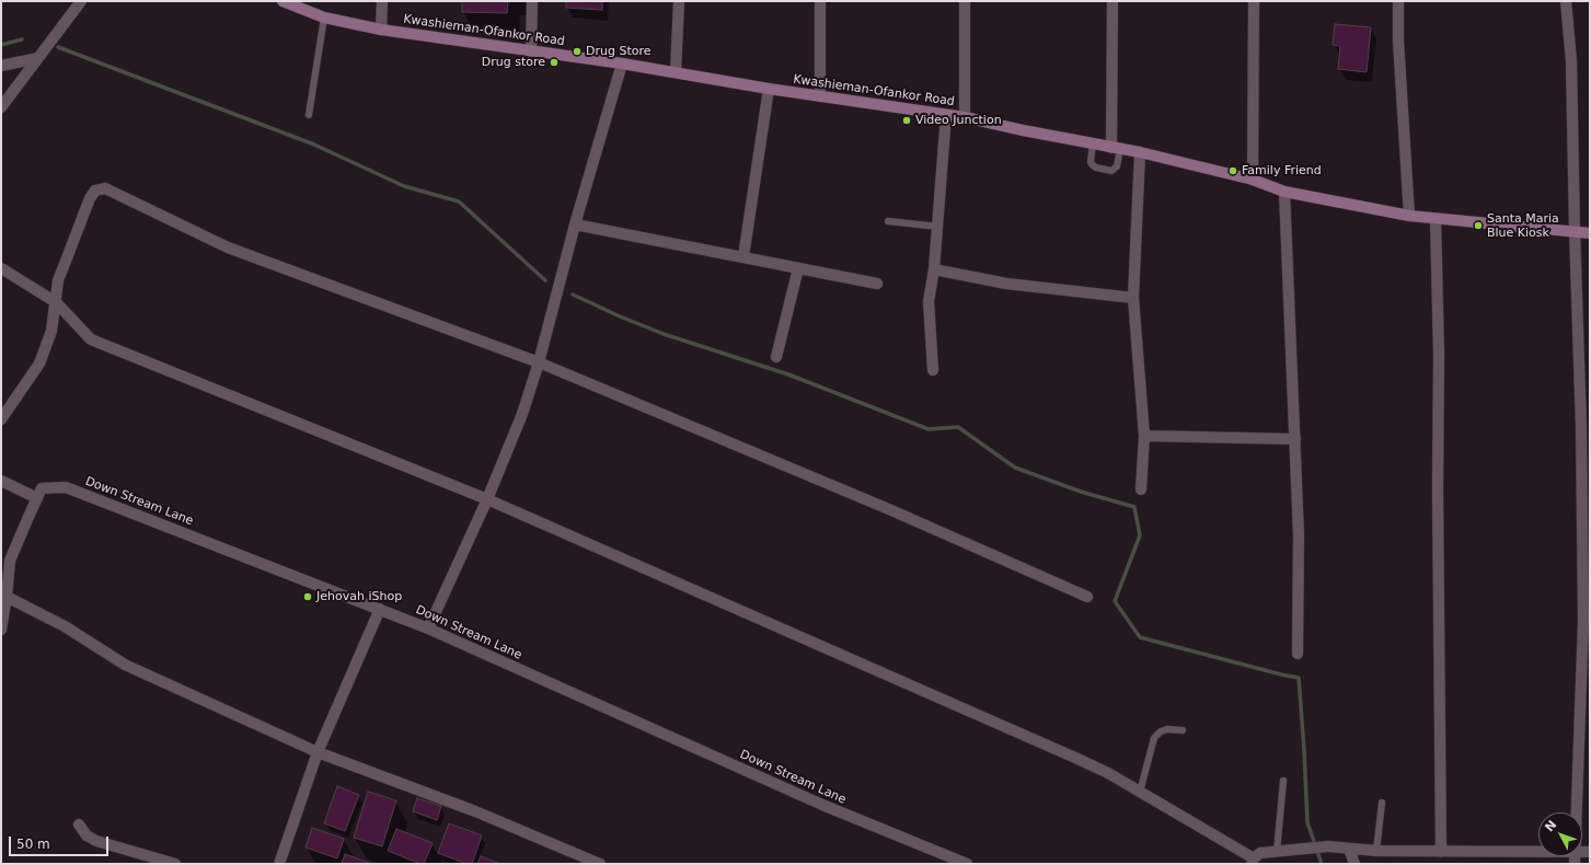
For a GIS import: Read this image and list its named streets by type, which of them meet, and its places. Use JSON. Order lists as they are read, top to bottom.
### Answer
{
  "streets": {
    "main road": ["Kwashieman-Ofankor Road"],
    "street": ["Down Stream Lane"]
  },
  "places": [
    "Drug Store",
    "Drug store",
    "Video Junction",
    "Family Friend",
    "Santa Maria Blue Kiosk",
    "Jehovah iShop"
  ],
  "scale_bar": "50 m",
  "north": "top left"
}
